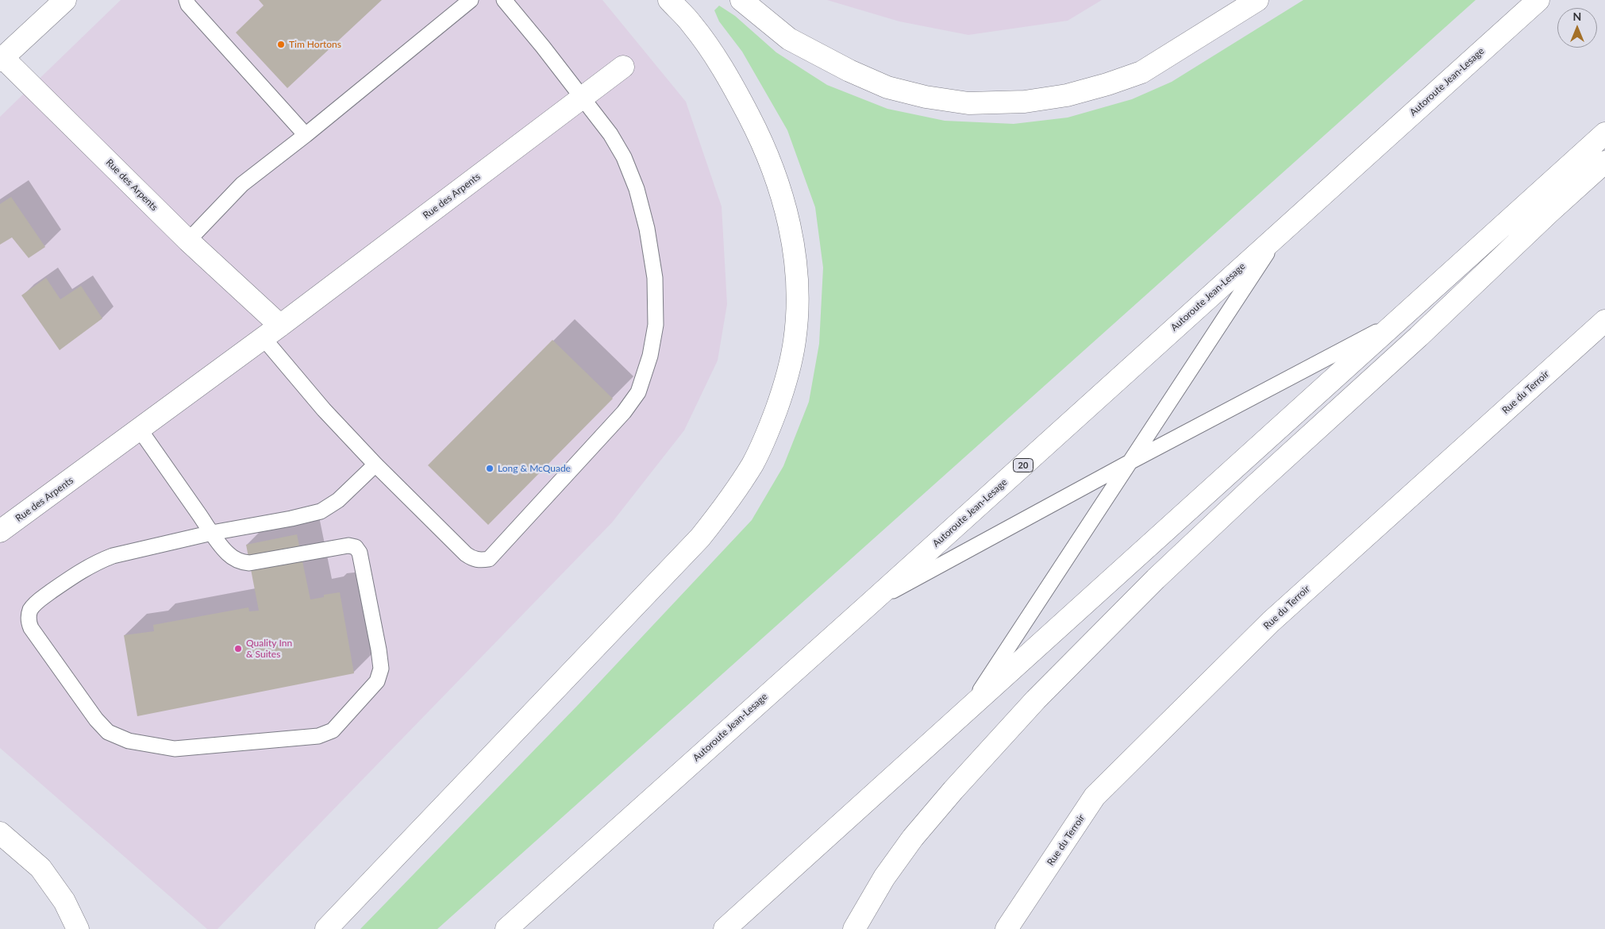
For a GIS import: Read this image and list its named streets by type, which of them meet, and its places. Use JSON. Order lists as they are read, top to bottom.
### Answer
{
  "streets": {
    "main road": [
      "Autoroute Jean-Lesage",
      "Rue des Arpents",
      "Rue du Terroir",
      "20"
    ]
  },
  "places": ["Tim Hortons", "Long & McQuade", "Quality Inn & Suites"],
  "north": "top"
}
